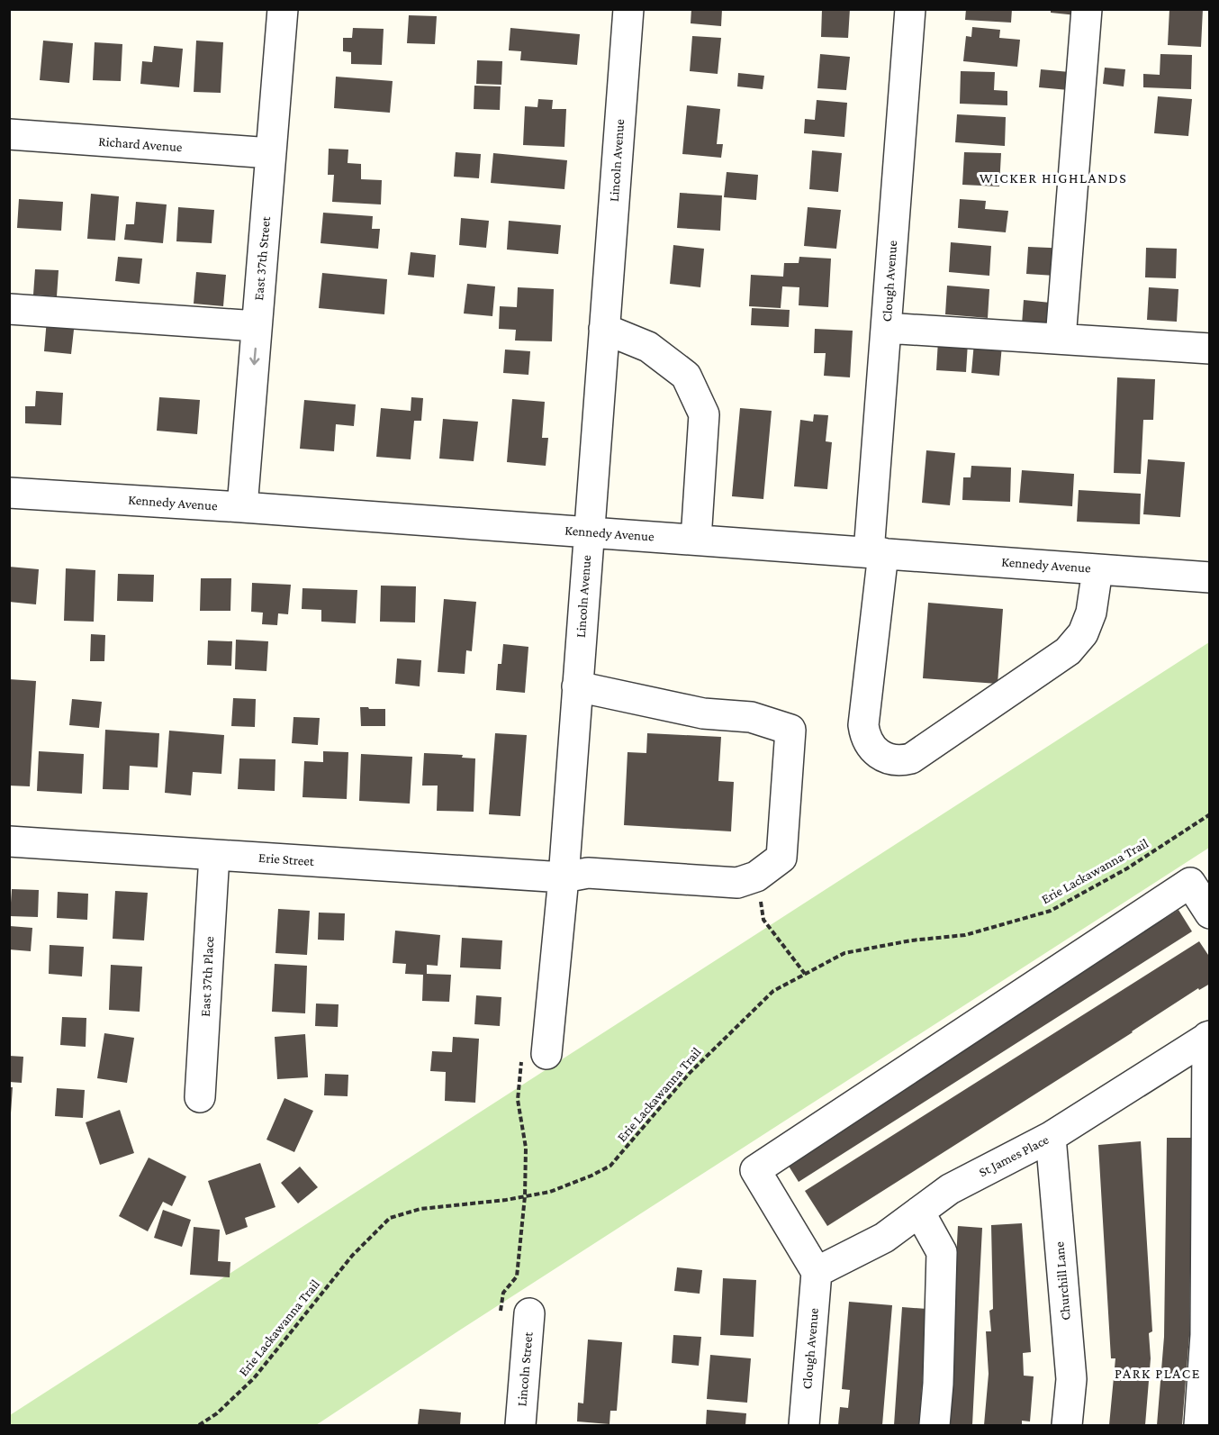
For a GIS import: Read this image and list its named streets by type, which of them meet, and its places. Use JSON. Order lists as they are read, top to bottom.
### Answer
{
  "streets": {
    "street": [
      "Richard Avenue",
      "Lincoln Avenue",
      "East 37th Street",
      "Clough Avenue",
      "Kennedy Avenue",
      "Erie Street",
      "East 37th Place",
      "St James Place",
      "Churchill Lane",
      "Lincoln Street"
    ],
    "path": ["Erie Lackawanna Trail"]
  },
  "crossings": [
    ["Richard Avenue", "East 37th Street"],
    ["Lincoln Avenue", "Kennedy Avenue"],
    ["Lincoln Avenue", "Erie Street"],
    ["East 37th Street", "Kennedy Avenue"],
    ["Clough Avenue", "Kennedy Avenue"],
    ["Clough Avenue", "St James Place"],
    ["Erie Street", "East 37th Place"],
    ["St James Place", "Churchill Lane"]
  ],
  "one_way": ["East 37th Street"],
  "districts": ["WICKER HIGHLANDS", "PARK PLACE"]
}
